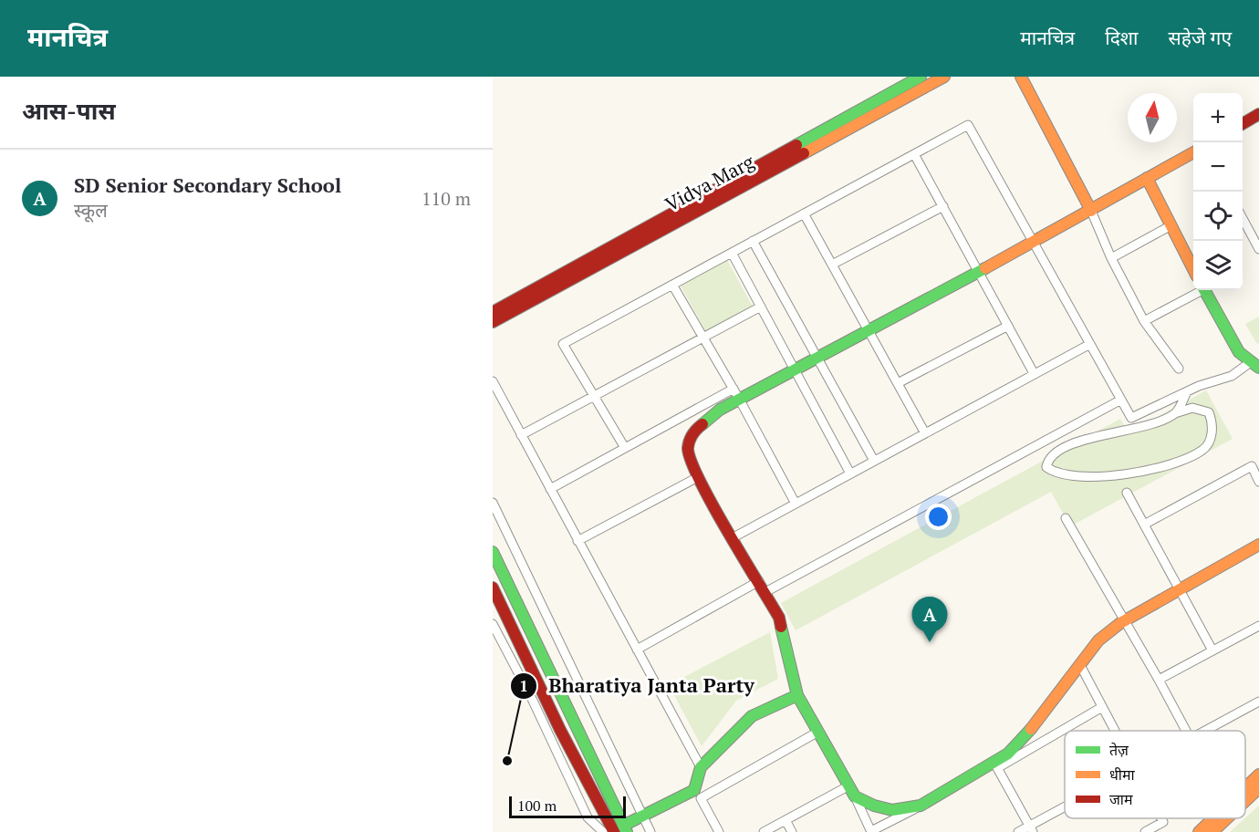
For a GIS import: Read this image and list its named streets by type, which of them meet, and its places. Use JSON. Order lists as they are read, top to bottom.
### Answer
{
  "streets": {
    "street": ["Vidya Marg"]
  },
  "places": ["Bharatiya Janta Party"],
  "legend": ["तेज़", "धीमा", "जाम"],
  "scale_bar": "100 m",
  "north": "top",
  "page": {
    "header": "मानचित्र",
    "nav": ["मानचित्र", "दिशा", "सहेजे गए"],
    "heading": "आस-पास",
    "map_buttons": ["+", "−"],
    "list": [
      {
        "mark": "A",
        "name": "SD Senior Secondary School",
        "note": "स्कूल",
        "value": "110 m"
      }
    ],
    "pins": "A",
    "scale": "100 m"
  }
}
